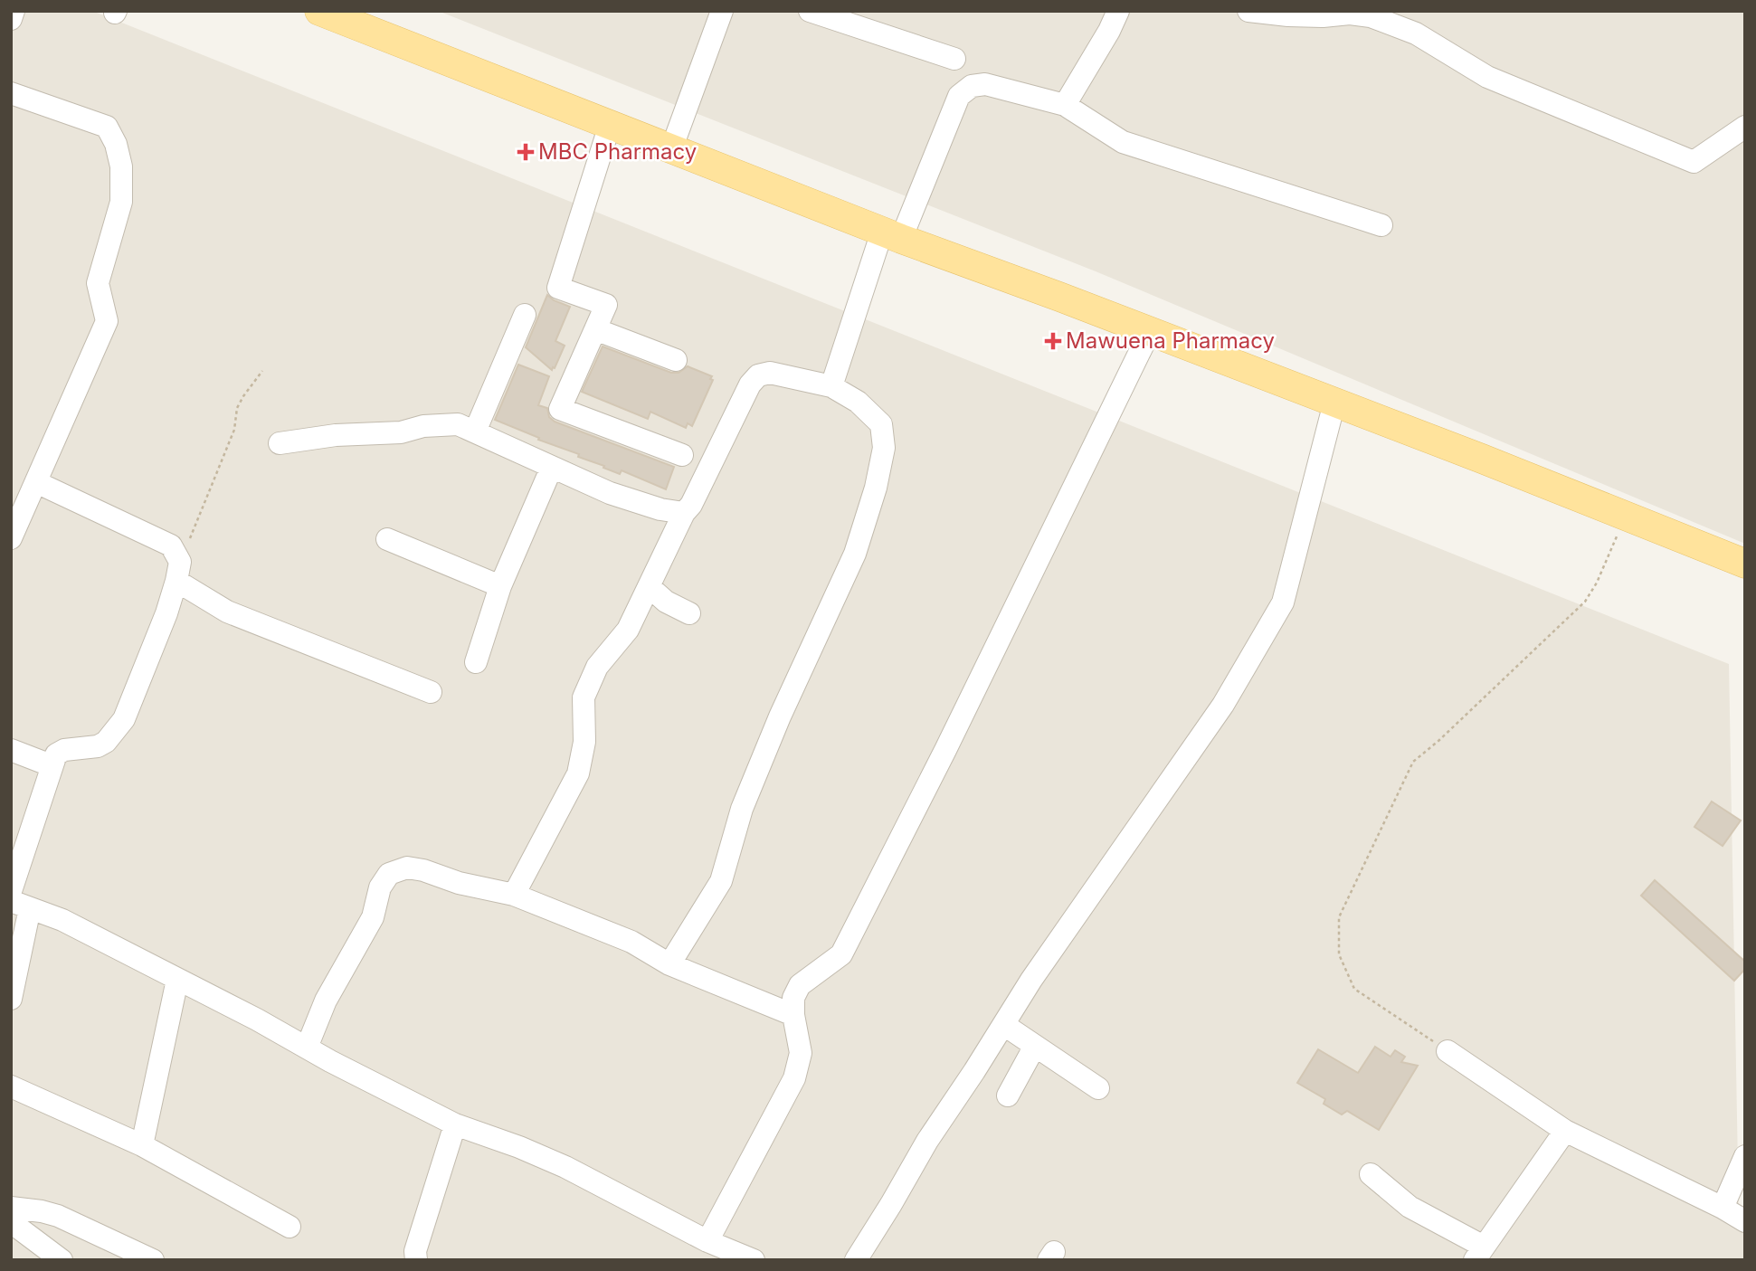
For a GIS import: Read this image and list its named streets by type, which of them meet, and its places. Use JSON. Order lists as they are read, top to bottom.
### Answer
{
  "places": {
    "health": ["MBC Pharmacy", "Mawuena Pharmacy"]
  }
}
